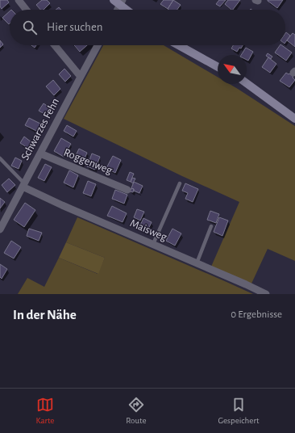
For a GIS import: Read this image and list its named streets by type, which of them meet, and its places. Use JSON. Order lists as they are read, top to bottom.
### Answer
{
  "streets": {
    "street": ["Schwarzes Fehn", "Roggenweg", "Maisweg"]
  },
  "crossings": [
    ["Schwarzes Fehn", "Roggenweg"],
    ["Schwarzes Fehn", "Maisweg"]
  ],
  "north": "top left",
  "page": {
    "search": "Hier suchen",
    "heading": ["In der Nähe", "0 Ergebnisse"],
    "nav": ["Karte", "Route", "Gespeichert"]
  }
}
